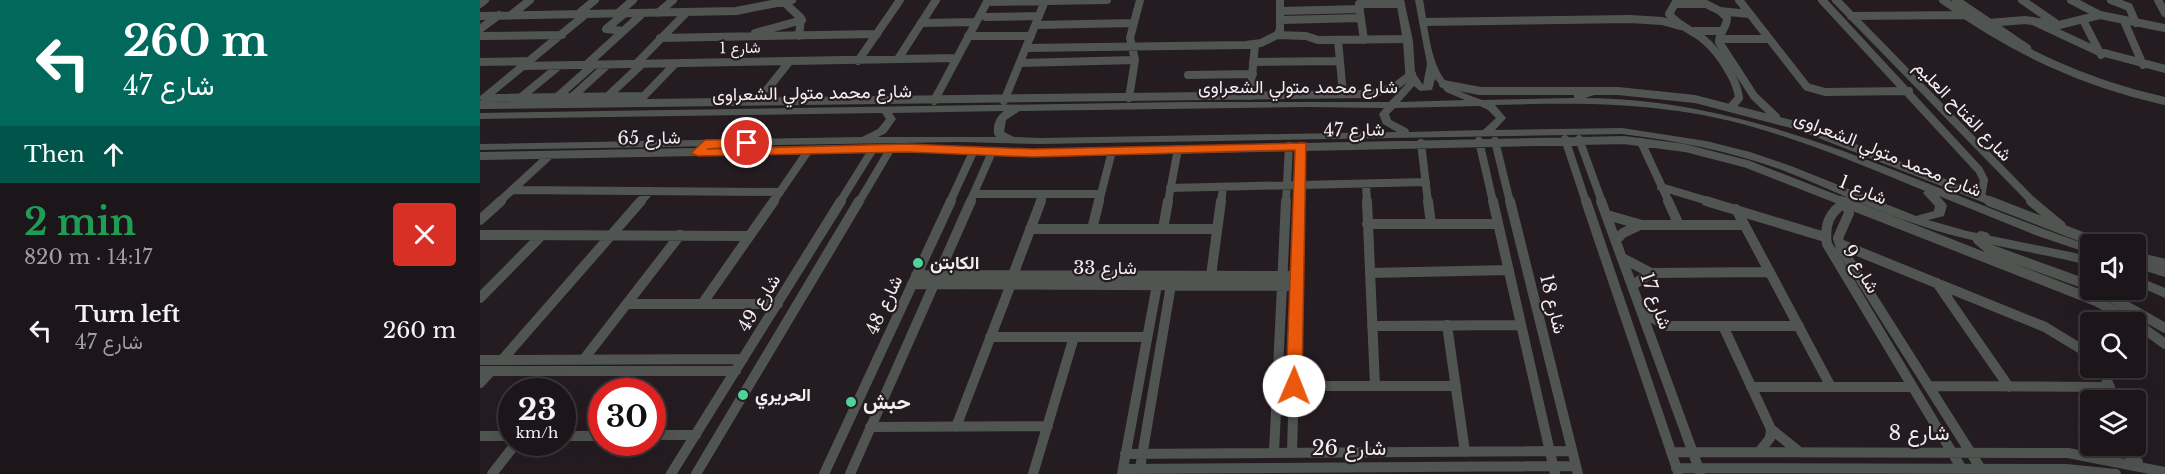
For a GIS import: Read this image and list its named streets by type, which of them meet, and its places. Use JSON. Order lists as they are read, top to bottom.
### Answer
{
  "streets": {
    "street": [
      "شارع 1",
      "شارع محمد متولي الشعراوى",
      "شارع الفتاح العليم",
      "شارع 47",
      "شارع 65",
      "شارع 33",
      "شارع 9",
      "شارع 17",
      "شارع 49",
      "شارع 18",
      "شارع 48",
      "شارع 8",
      "شارع 26"
    ]
  },
  "crossings": [
    ["شارع 1", "شارع 9"],
    ["شارع 1", "شارع 17"],
    ["شارع 47", "شارع 65"],
    ["شارع 47", "شارع 49"],
    ["شارع 47", "شارع 48"],
    ["شارع 65", "شارع 49"],
    ["شارع 33", "شارع 48"],
    ["شارع 9", "شارع 8"],
    ["شارع 17", "شارع 8"],
    ["شارع 18", "شارع 26"]
  ],
  "places": ["الكابتن", "الحريري", "حبش"],
  "page": {
    "turn": ["260 m", "شارع 47"],
    "then": "Then",
    "heading": ["2 min", "820 m · 14:17"],
    "list": [
      {
        "name": "Turn left",
        "note": "شارع 47",
        "value": "260 m"
      }
    ],
    "speed": "23 km/h",
    "limit": "30"
  }
}
